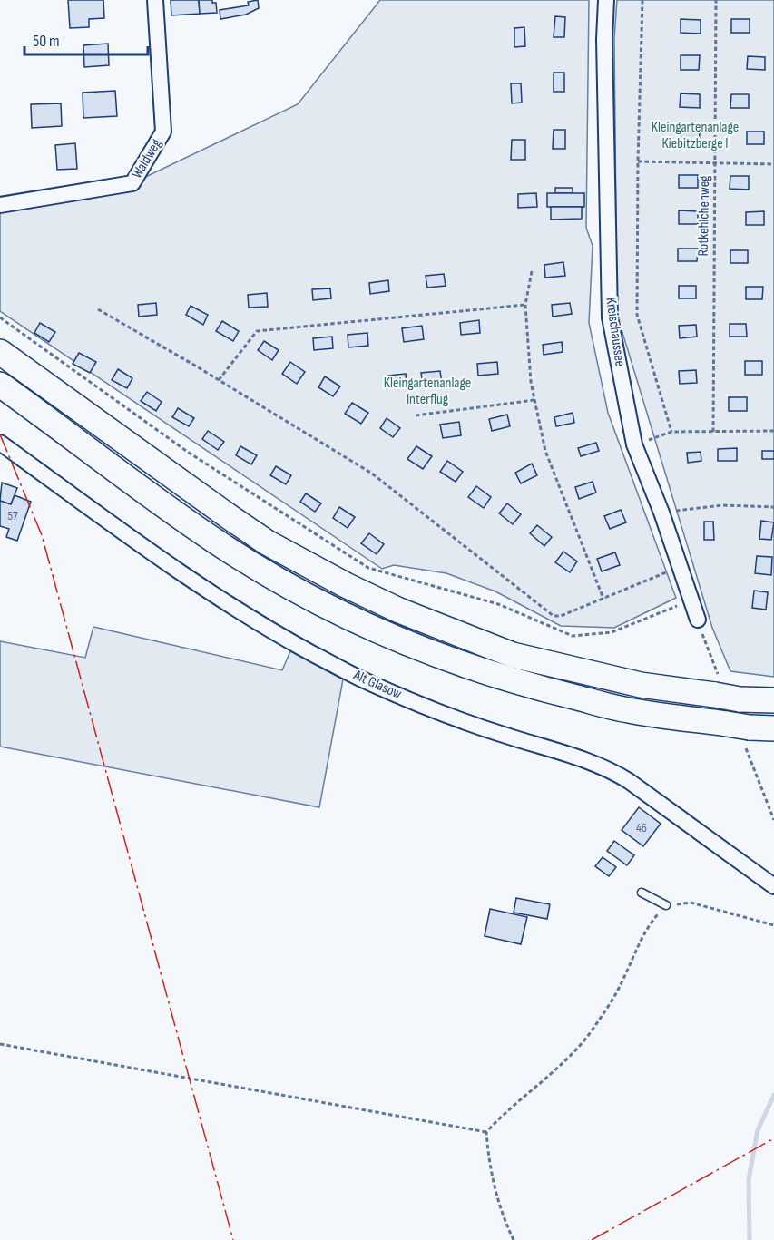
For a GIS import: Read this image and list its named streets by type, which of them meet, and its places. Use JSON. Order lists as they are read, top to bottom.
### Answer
{
  "streets": {
    "street": ["Waldweg", "Kreischaussee", "Alt Glasow"],
    "path": ["Rotkehlchenweg"]
  },
  "parks": ["Kleingartenanlage Kiebitzberge I", "Kleingartenanlage Interflug"],
  "house_numbers": ["57", "46"],
  "scale_bar": "50 m"
}
